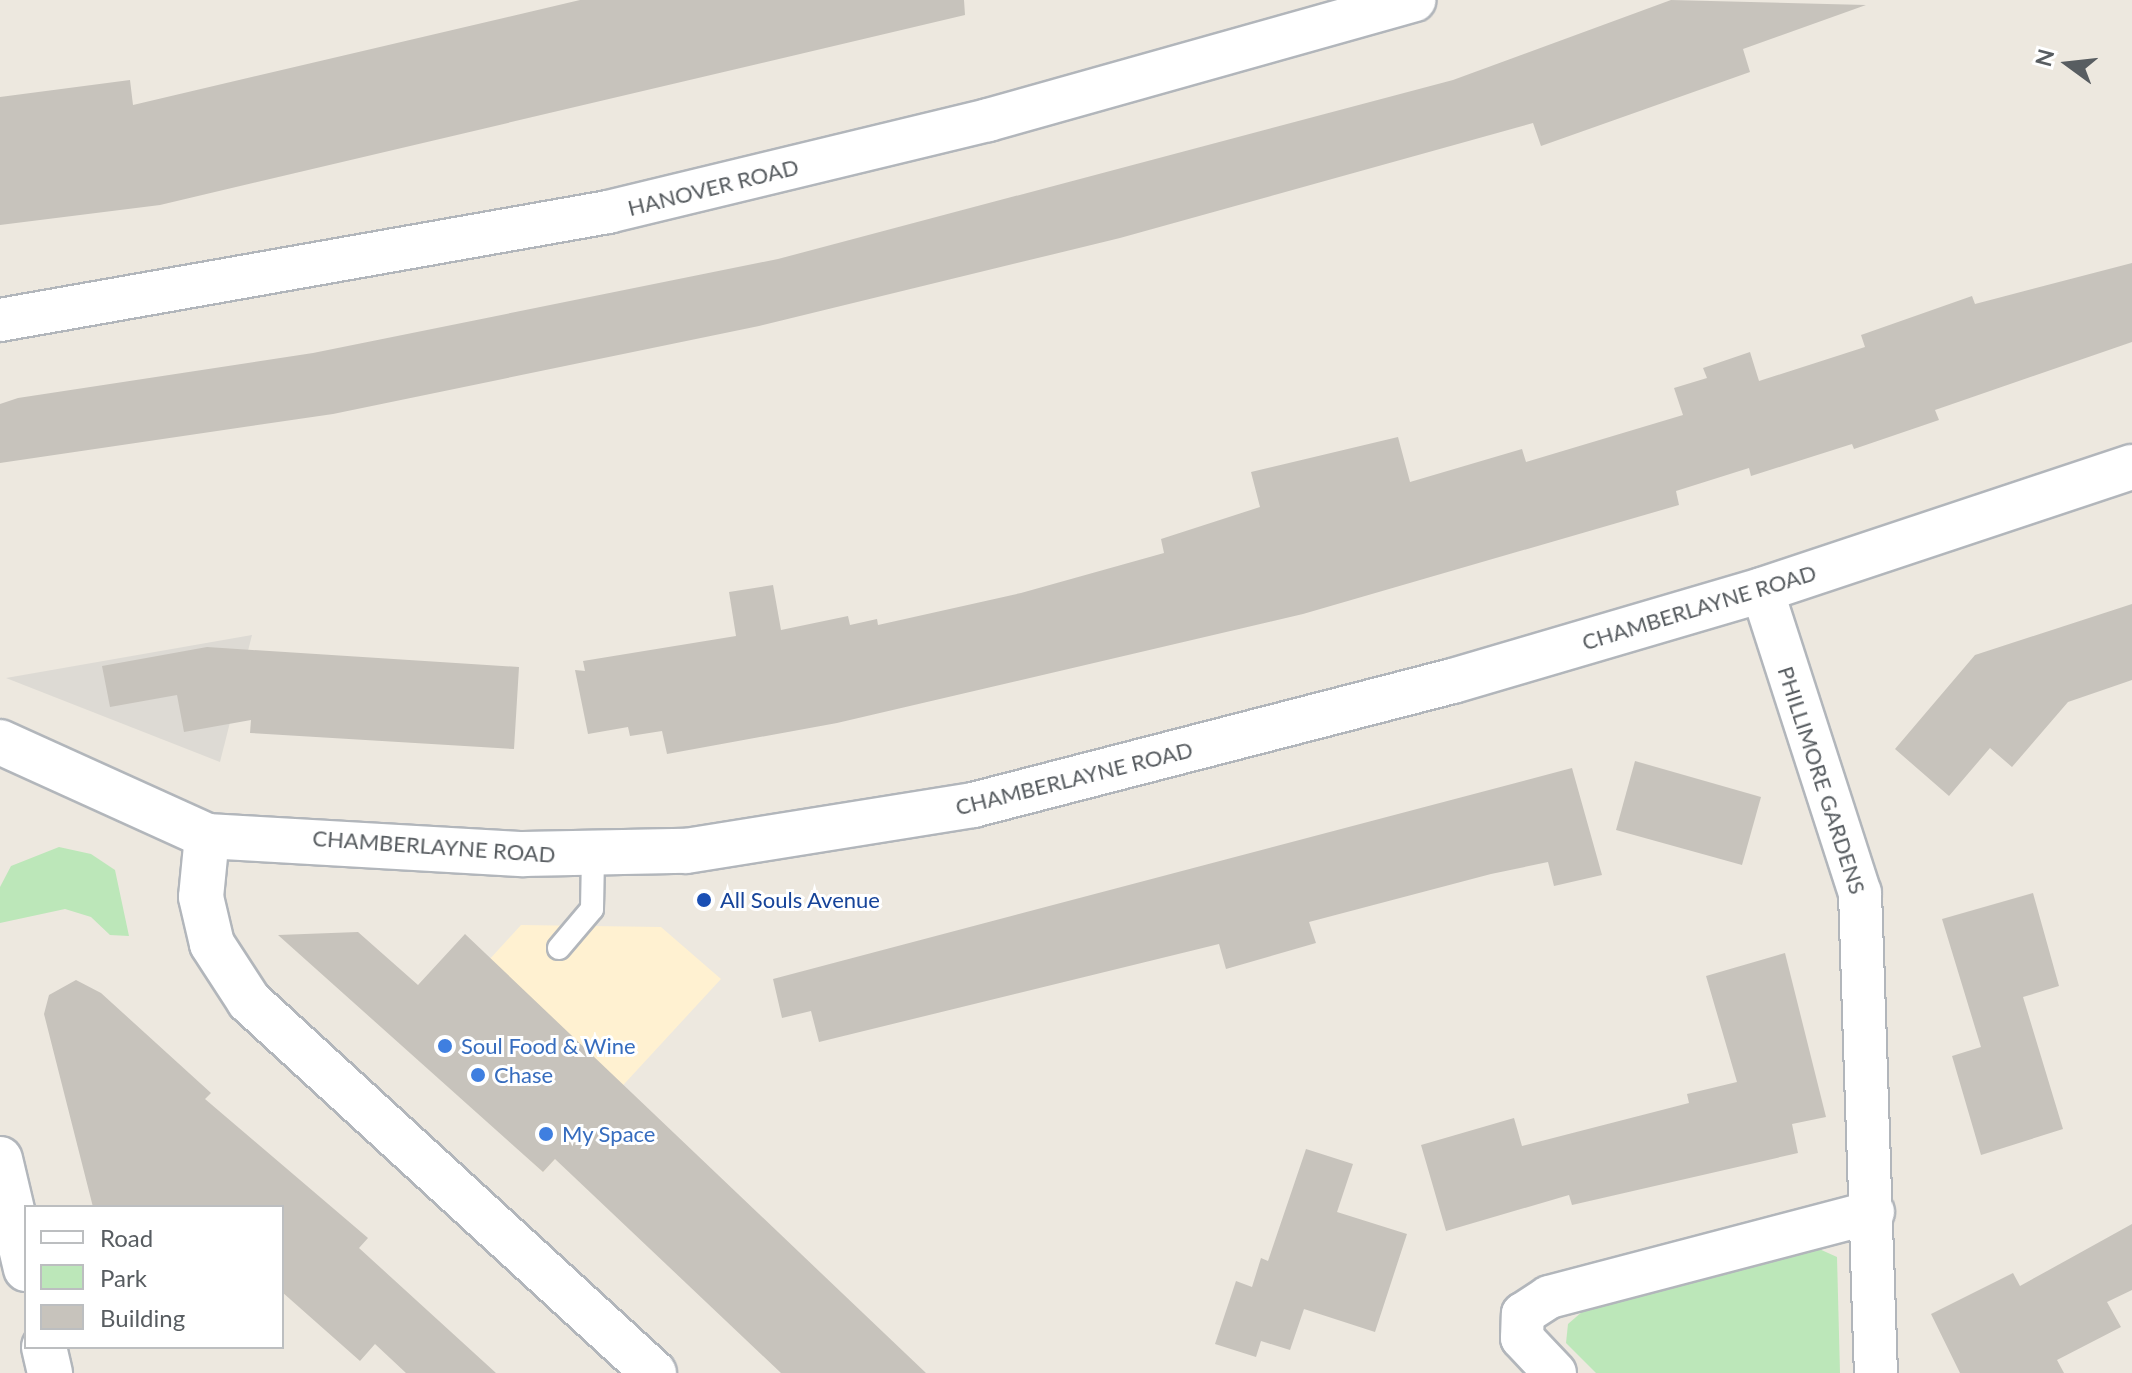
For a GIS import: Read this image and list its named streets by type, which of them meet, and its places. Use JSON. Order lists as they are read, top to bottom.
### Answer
{
  "streets": {
    "street": ["HANOVER ROAD", "CHAMBERLAYNE ROAD", "PHILLIMORE GARDENS"]
  },
  "crossings": [
    ["CHAMBERLAYNE ROAD", "PHILLIMORE GARDENS"]
  ],
  "places": [
    "All Souls Avenue",
    "Soul Food & Wine",
    "Chase",
    "My Space"
  ],
  "legend": ["Road", "Park", "Building"],
  "north": "left"
}
